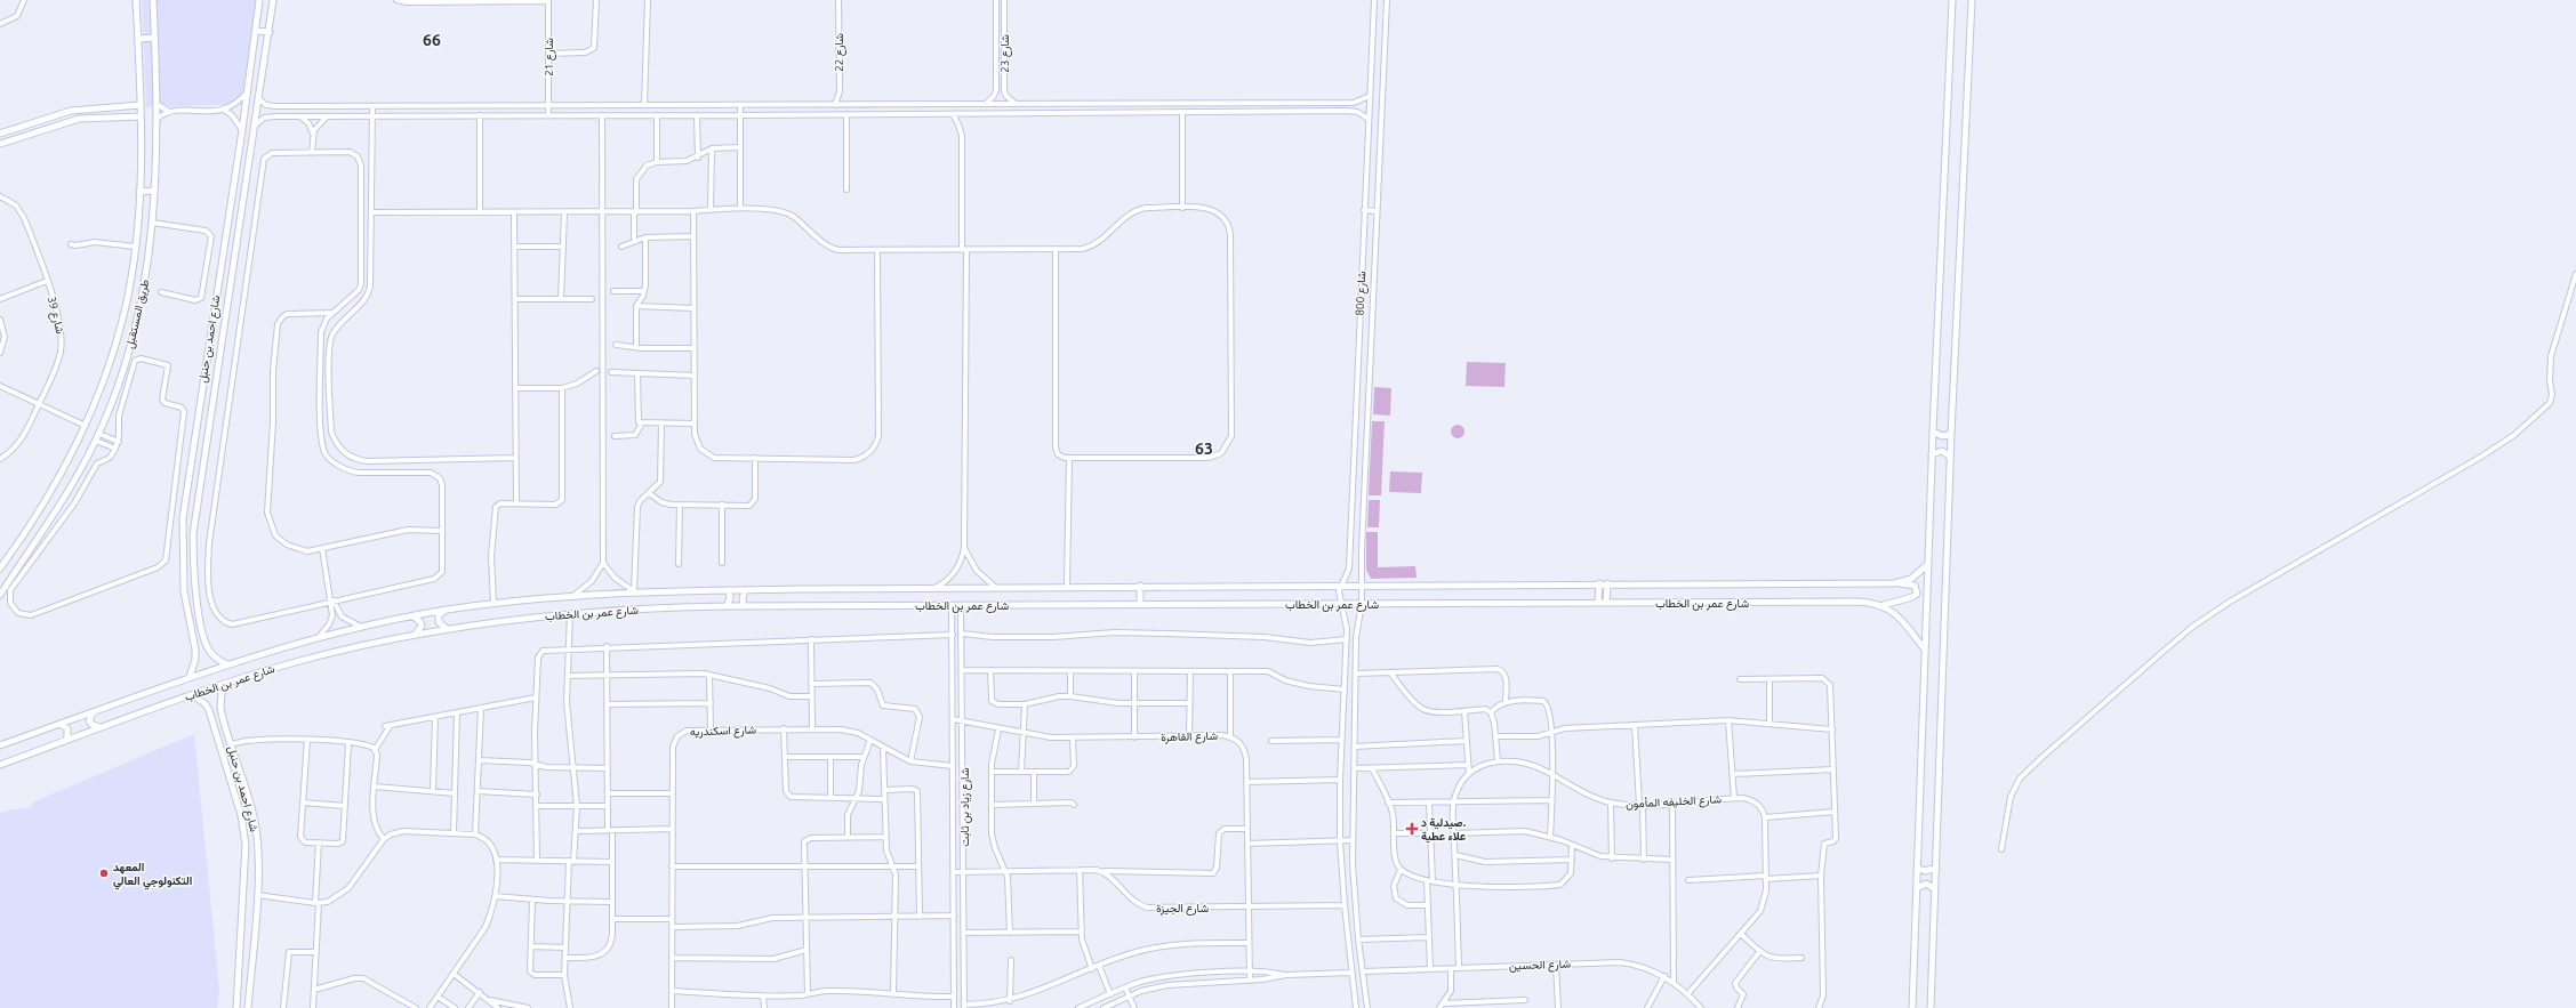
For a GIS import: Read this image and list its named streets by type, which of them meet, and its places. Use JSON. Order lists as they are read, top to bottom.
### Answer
{
  "streets": {
    "street": [
      "شارع 22",
      "شارع 23",
      "شارع 21",
      "شارع 800",
      "طريق المستقبل",
      "شارع 39",
      "شارع احمد بن حنبل",
      "شارع عمر بن الخطاب",
      "شارع اسكندريه",
      "شارع القاهرة",
      "شارع الخليفه المأمون",
      "شارع زياد بن ثابت",
      "شارع الجيزة",
      "شارع الحسين"
    ]
  },
  "crossings": [
    ["شارع 800", "شارع عمر بن الخطاب"],
    ["شارع 800", "شارع الحسين"],
    ["شارع احمد بن حنبل", "شارع عمر بن الخطاب"],
    ["شارع عمر بن الخطاب", "شارع زياد بن ثابت"],
    ["شارع اسكندريه", "شارع زياد بن ثابت"],
    ["شارع القاهرة", "شارع زياد بن ثابت"],
    ["شارع القاهرة", "شارع الجيزة"],
    ["شارع الخليفه المأمون", "شارع الحسين"]
  ],
  "districts": ["66", "63"],
  "places": {
    "health": ["صيدلية د. علاء عطية"],
    "other": ["المعهد التكنولوجي العالي"]
  }
}
